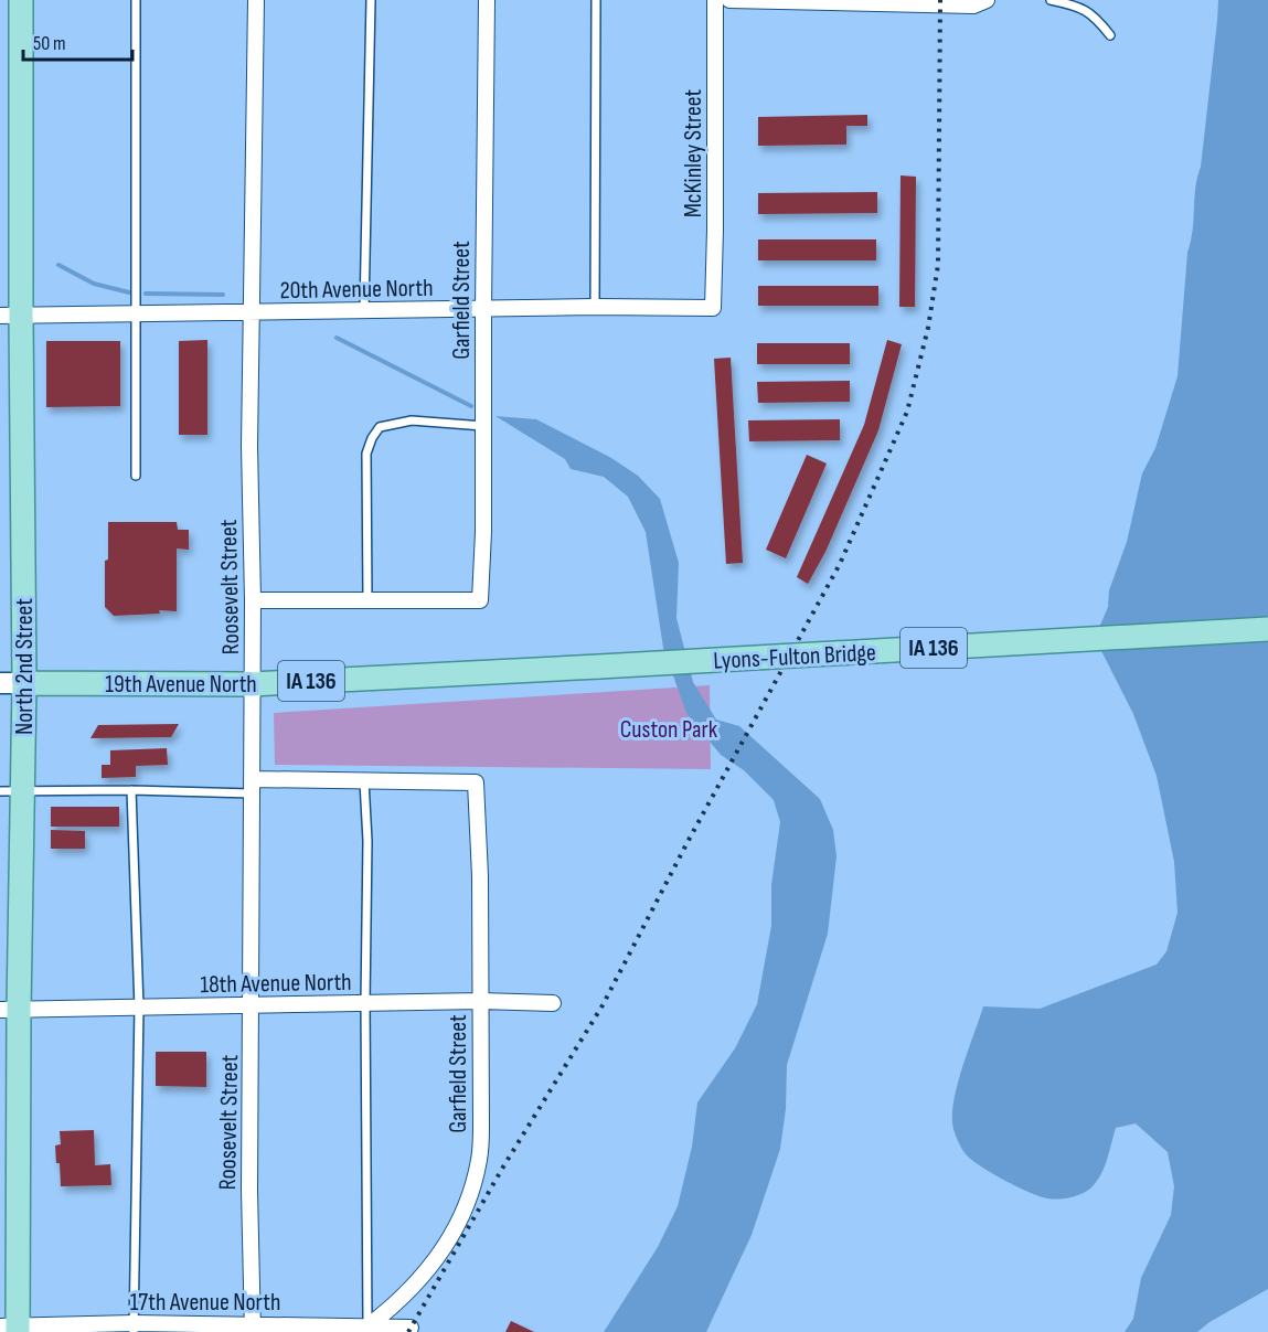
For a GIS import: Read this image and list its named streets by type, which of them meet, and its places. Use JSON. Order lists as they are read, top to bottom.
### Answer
{
  "streets": {
    "main road": [
      "IA 136",
      "Lyons-Fulton Bridge",
      "North 2nd Street",
      "19th Avenue North"
    ],
    "street": [
      "McKinley Street",
      "20th Avenue North",
      "Garfield Street",
      "Roosevelt Street",
      "18th Avenue North",
      "17th Avenue North"
    ]
  },
  "crossings": [
    ["McKinley Street", "20th Avenue North"],
    ["20th Avenue North", "Garfield Street"],
    ["20th Avenue North", "Roosevelt Street"],
    ["20th Avenue North", "North 2nd Street"],
    ["Garfield Street", "18th Avenue North"],
    ["Garfield Street", "17th Avenue North"],
    ["Roosevelt Street", "19th Avenue North"],
    ["Roosevelt Street", "18th Avenue North"],
    ["Roosevelt Street", "17th Avenue North"],
    ["Lyons-Fulton Bridge", "19th Avenue North"],
    ["North 2nd Street", "19th Avenue North"],
    ["North 2nd Street", "18th Avenue North"],
    ["North 2nd Street", "17th Avenue North"]
  ],
  "parks": ["Custon Park"],
  "scale_bar": "50 m"
}
